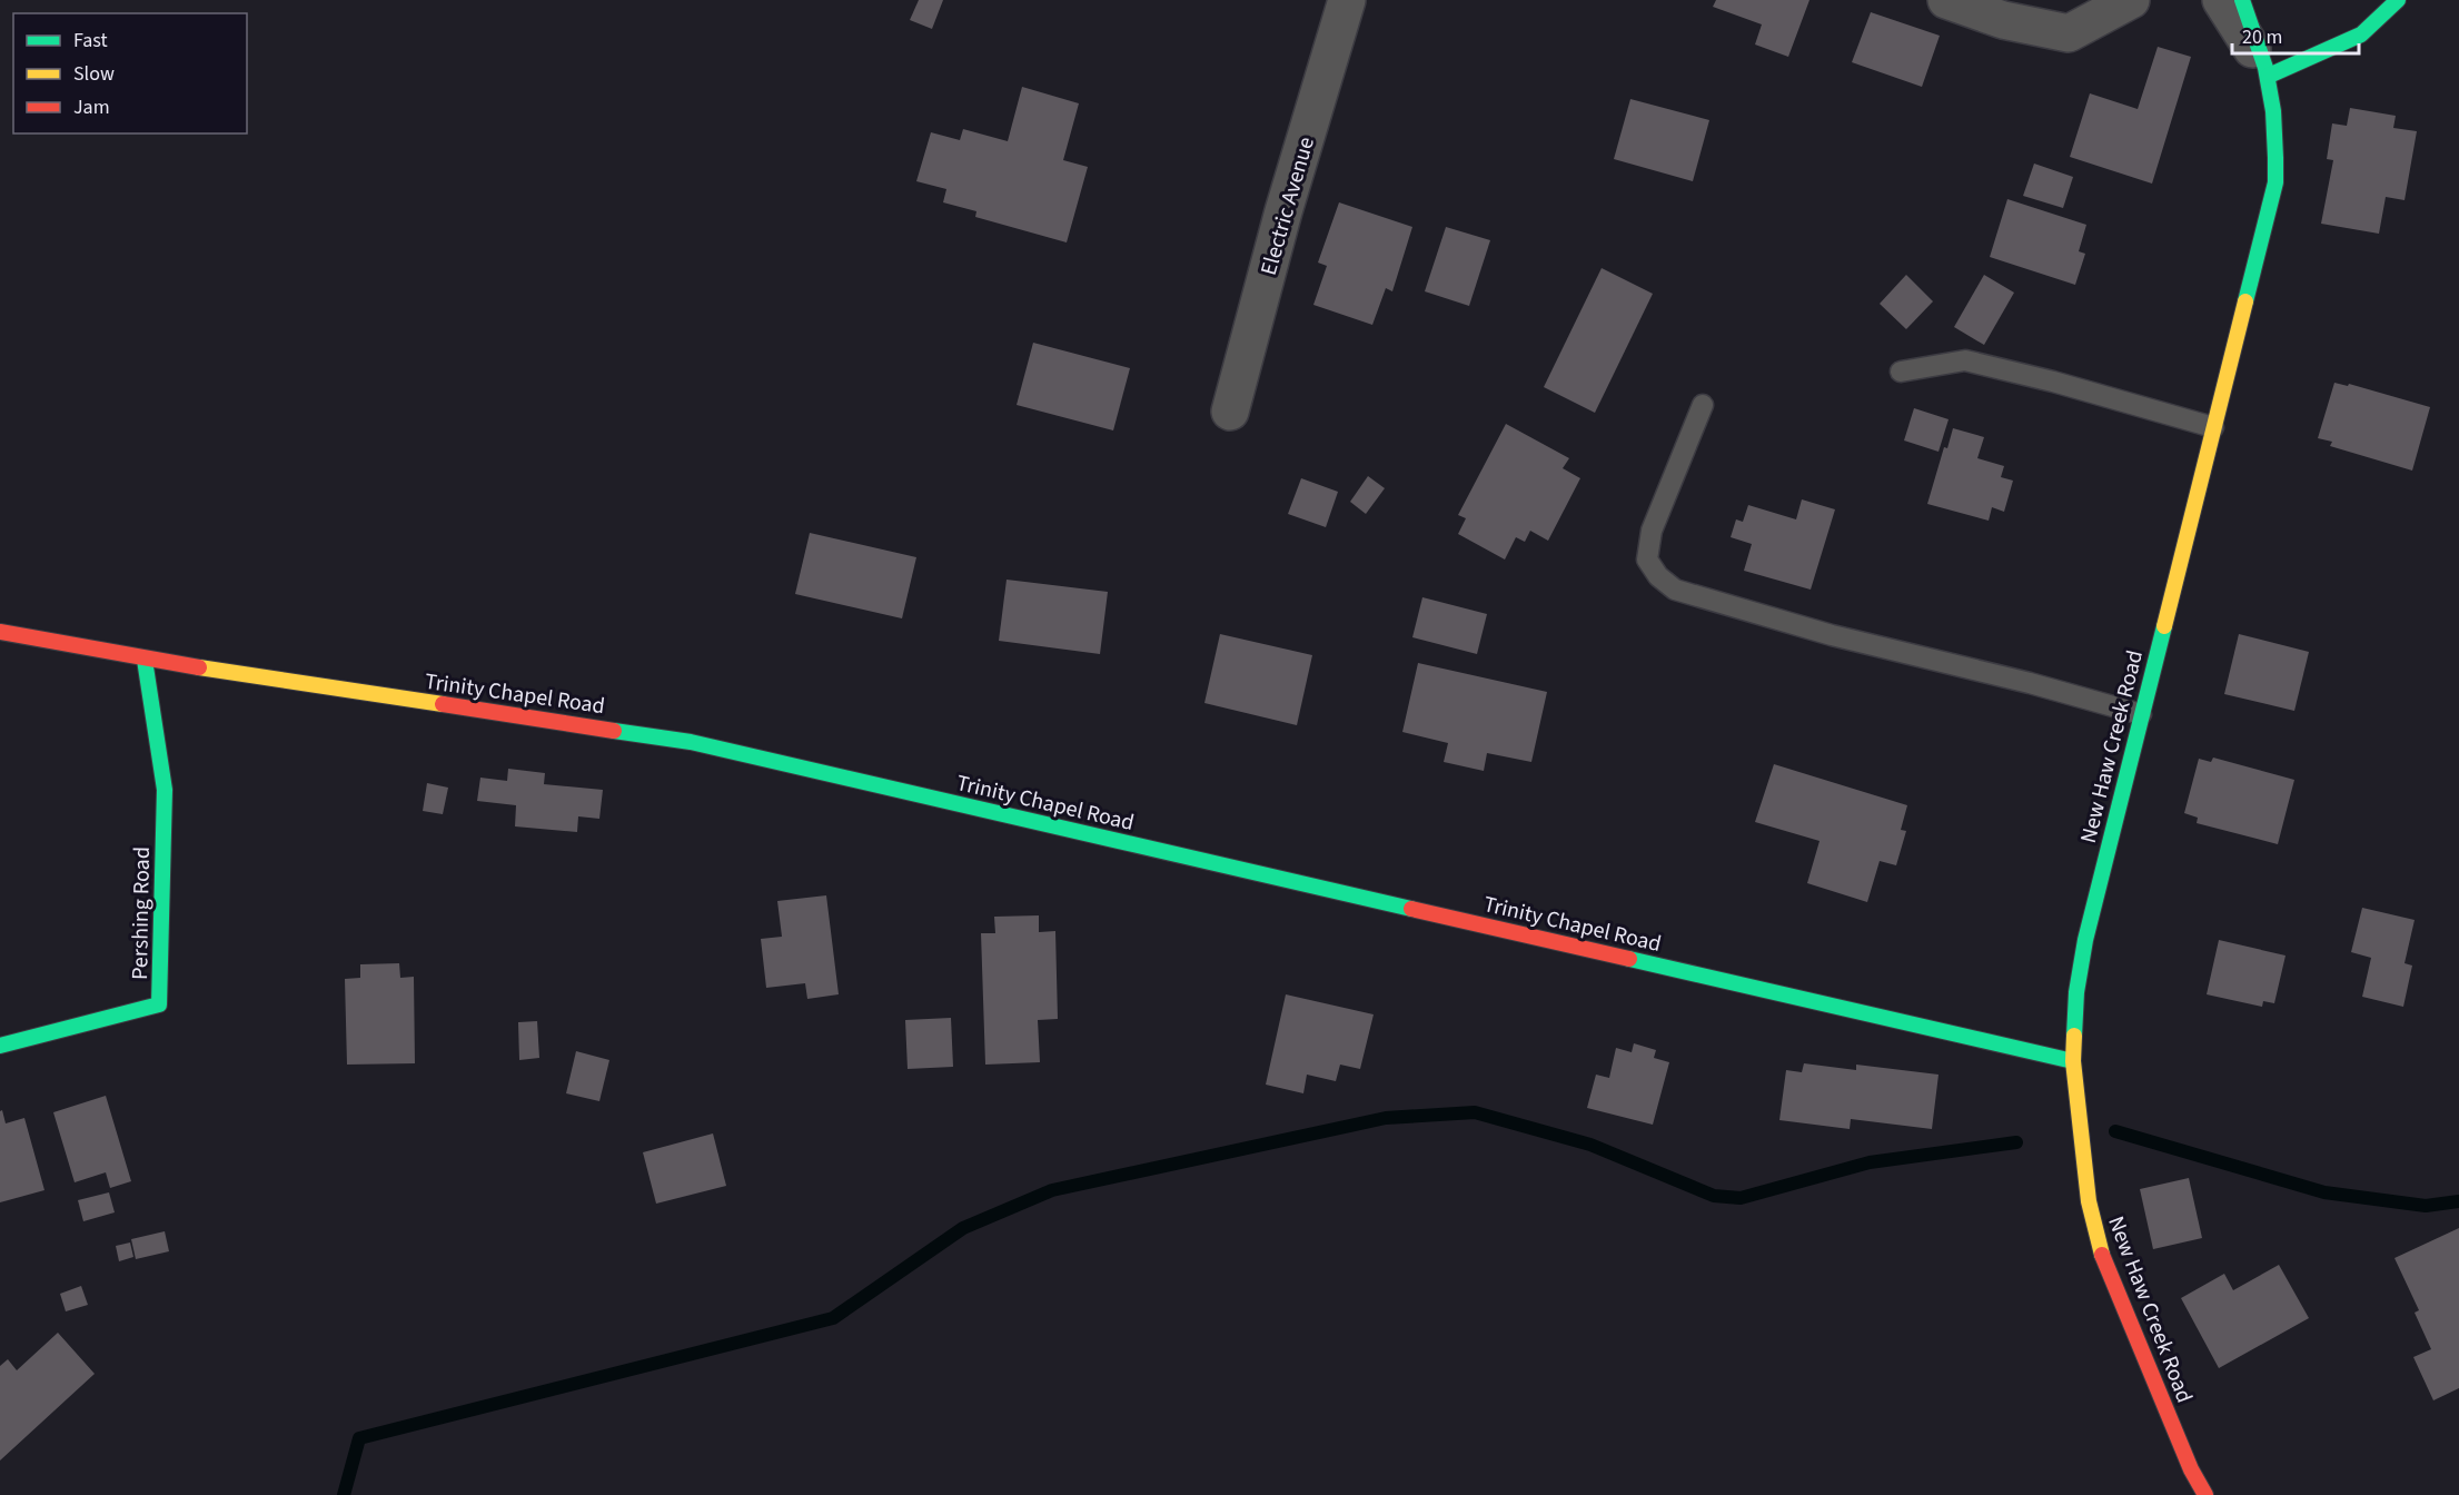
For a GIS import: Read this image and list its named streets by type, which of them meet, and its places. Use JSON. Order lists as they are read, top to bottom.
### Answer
{
  "streets": {
    "street": [
      "Electric Avenue",
      "Trinity Chapel Road",
      "New Haw Creek Road",
      "Pershing Road"
    ]
  },
  "crossings": [
    ["Trinity Chapel Road", "New Haw Creek Road"],
    ["Trinity Chapel Road", "Pershing Road"]
  ],
  "legend": ["Fast", "Slow", "Jam"],
  "scale_bar": "20 m"
}
